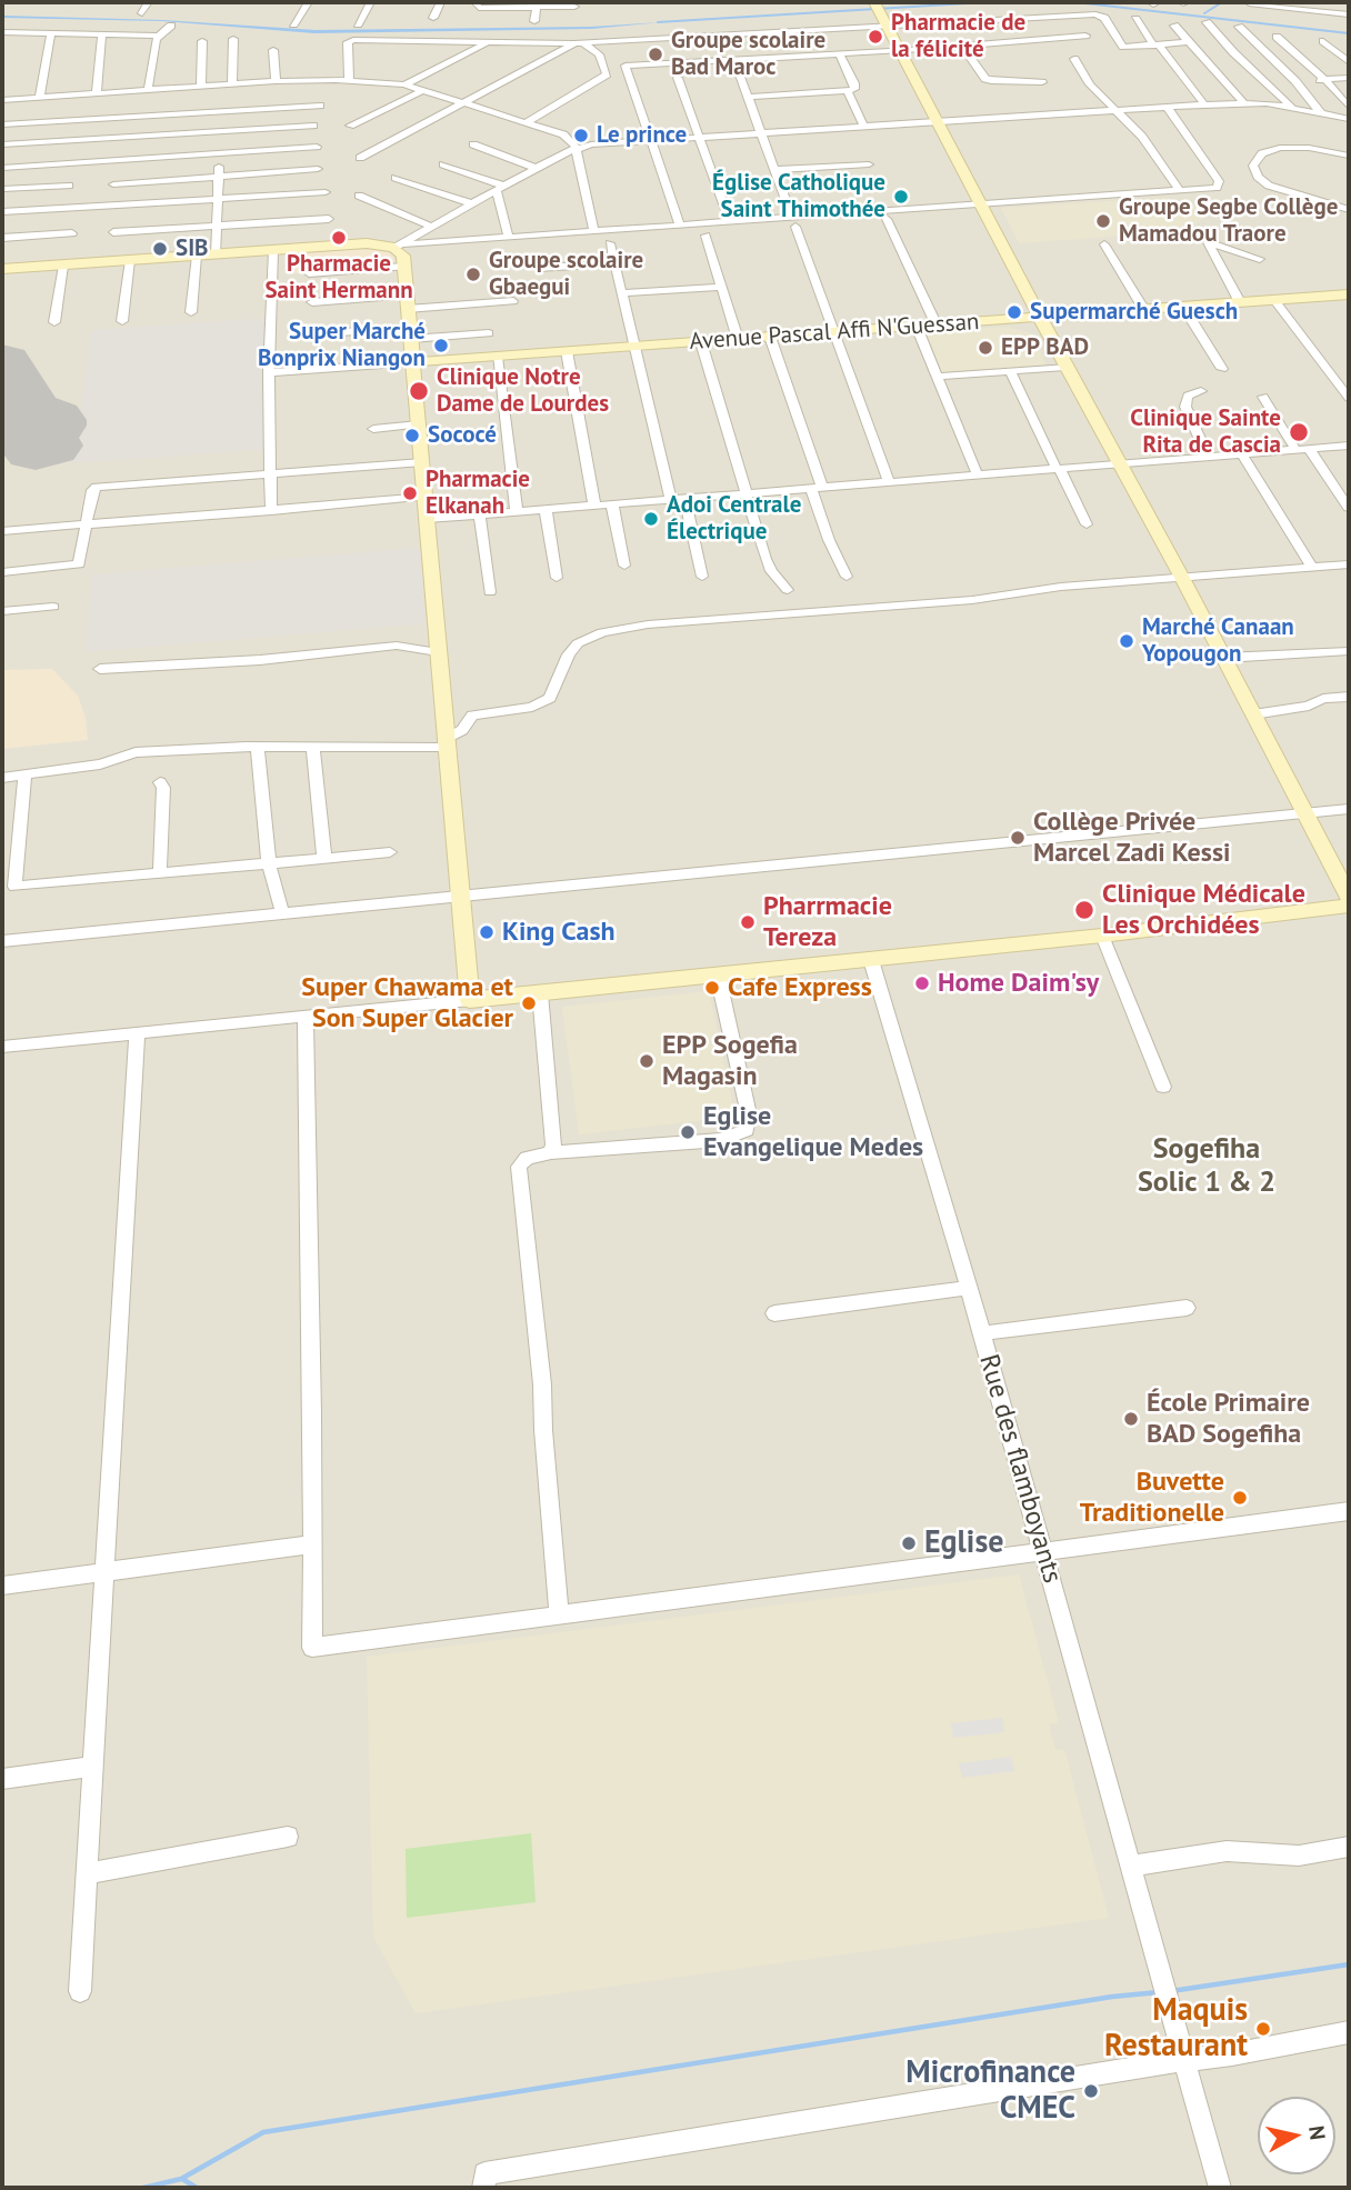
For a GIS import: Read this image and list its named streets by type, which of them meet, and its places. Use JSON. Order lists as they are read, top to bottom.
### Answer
{
  "streets": {
    "street": ["Avenue Pascal Affi N'Guessan", "Rue des flamboyants"]
  },
  "districts": ["Sogefiha Solic 1 & 2"],
  "places": [
    "Pharmacie de la félicité",
    "Groupe scolaire Bad Maroc",
    "Le prince",
    "Église Catholique Saint Thimothée",
    "Groupe Segbe Collège Mamadou Traore",
    "Pharmacie Saint Hermann",
    "SIB",
    "Groupe scolaire Gbaegui",
    "Supermarché Guesch",
    "Super Marché Bonprix Niangon",
    "EPP BAD",
    "Clinique Notre Dame de Lourdes",
    "Clinique Sainte Rita de Cascia",
    "Sococé",
    "Pharmacie Elkanah",
    "Adoi Centrale Électrique",
    "Marché Canaan Yopougon",
    "Collège Privée Marcel Zadi Kessi",
    "Clinique Médicale Les Orchidées",
    "Pharrmacie Tereza",
    "King Cash",
    "Home Daim'sy",
    "Cafe Express",
    "Super Chawama et Son Super Glacier",
    "EPP Sogefia Magasin",
    "Eglise Evangelique Medes",
    "École Primaire BAD Sogefiha",
    "Buvette Traditionelle",
    "Eglise",
    "Maquis Restaurant",
    "Microfinance CMEC"
  ],
  "north": "right"
}
